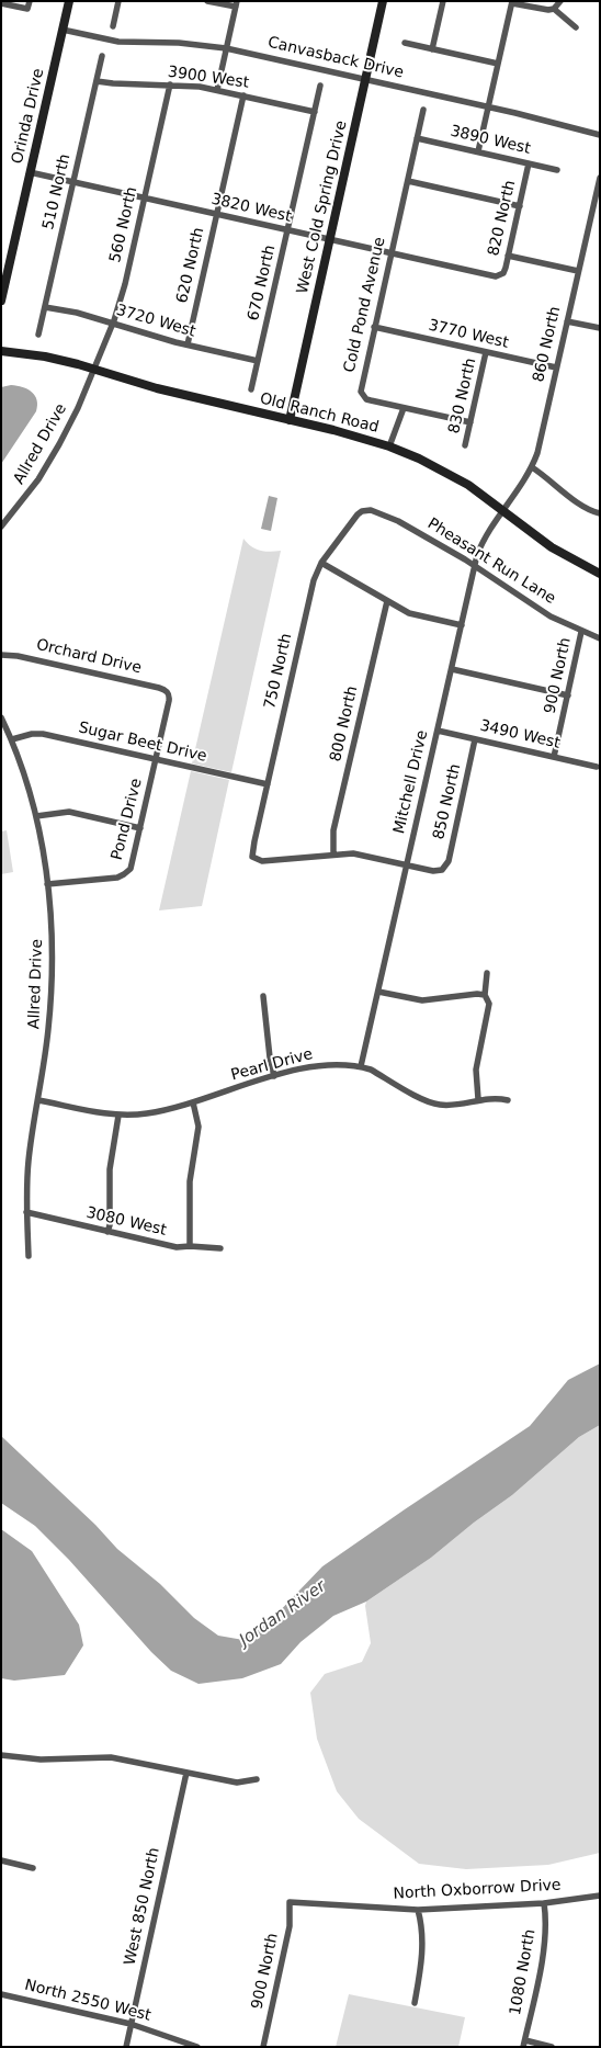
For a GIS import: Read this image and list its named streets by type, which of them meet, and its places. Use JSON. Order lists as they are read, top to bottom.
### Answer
{
  "streets": {
    "street": [
      "Canvasback Drive",
      "3900 West",
      "Orinda Drive",
      "3890 West",
      "510 North",
      "West Cold Spring Drive",
      "3820 West",
      "820 North",
      "560 North",
      "620 North",
      "670 North",
      "Cold Pond Avenue",
      "3720 West",
      "3770 West",
      "860 North",
      "830 North",
      "Old Ranch Road",
      "Allred Drive",
      "Pheasant Run Lane",
      "Orchard Drive",
      "750 North",
      "900 North",
      "800 North",
      "3490 West",
      "Sugar Beet Drive",
      "Mitchell Drive",
      "850 North",
      "Pond Drive",
      "Pearl Drive",
      "3080 West",
      "North Oxborrow Drive",
      "West 850 North",
      "1080 North",
      "North 2550 West"
    ]
  },
  "crossings": [
    ["Canvasback Drive", "Orinda Drive"],
    ["Canvasback Drive", "West Cold Spring Drive"],
    ["3900 West", "510 North"],
    ["3900 West", "560 North"],
    ["3900 West", "620 North"],
    ["3900 West", "670 North"],
    ["Orinda Drive", "3820 West"],
    ["3890 West", "820 North"],
    ["3890 West", "Cold Pond Avenue"],
    ["510 North", "3820 West"],
    ["510 North", "3720 West"],
    ["West Cold Spring Drive", "3820 West"],
    ["West Cold Spring Drive", "Old Ranch Road"],
    ["3820 West", "820 North"],
    ["3820 West", "560 North"],
    ["3820 West", "620 North"],
    ["3820 West", "670 North"],
    ["3820 West", "Cold Pond Avenue"],
    ["560 North", "3720 West"],
    ["560 North", "Old Ranch Road"],
    ["560 North", "Allred Drive"],
    ["620 North", "3720 West"],
    ["670 North", "3720 West"],
    ["Cold Pond Avenue", "3770 West"],
    ["Cold Pond Avenue", "830 North"],
    ["3770 West", "860 North"],
    ["3770 West", "830 North"],
    ["860 North", "Old Ranch Road"],
    ["860 North", "Mitchell Drive"],
    ["Old Ranch Road", "Allred Drive"],
    ["Old Ranch Road", "Mitchell Drive"],
    ["Allred Drive", "Sugar Beet Drive"],
    ["Allred Drive", "Pond Drive"],
    ["Allred Drive", "Pearl Drive"],
    ["Allred Drive", "3080 West"],
    ["Pheasant Run Lane", "750 North"],
    ["Pheasant Run Lane", "900 North"],
    ["Pheasant Run Lane", "Mitchell Drive"],
    ["Orchard Drive", "Pond Drive"],
    ["750 North", "800 North"],
    ["750 North", "Sugar Beet Drive"],
    ["900 North", "3490 West"],
    ["900 North", "North Oxborrow Drive"],
    ["3490 West", "Mitchell Drive"],
    ["3490 West", "850 North"],
    ["Sugar Beet Drive", "Pond Drive"],
    ["Mitchell Drive", "850 North"],
    ["Mitchell Drive", "Pearl Drive"],
    ["North Oxborrow Drive", "1080 North"],
    ["West 850 North", "North 2550 West"]
  ],
  "water": ["Jordan River"]
}
